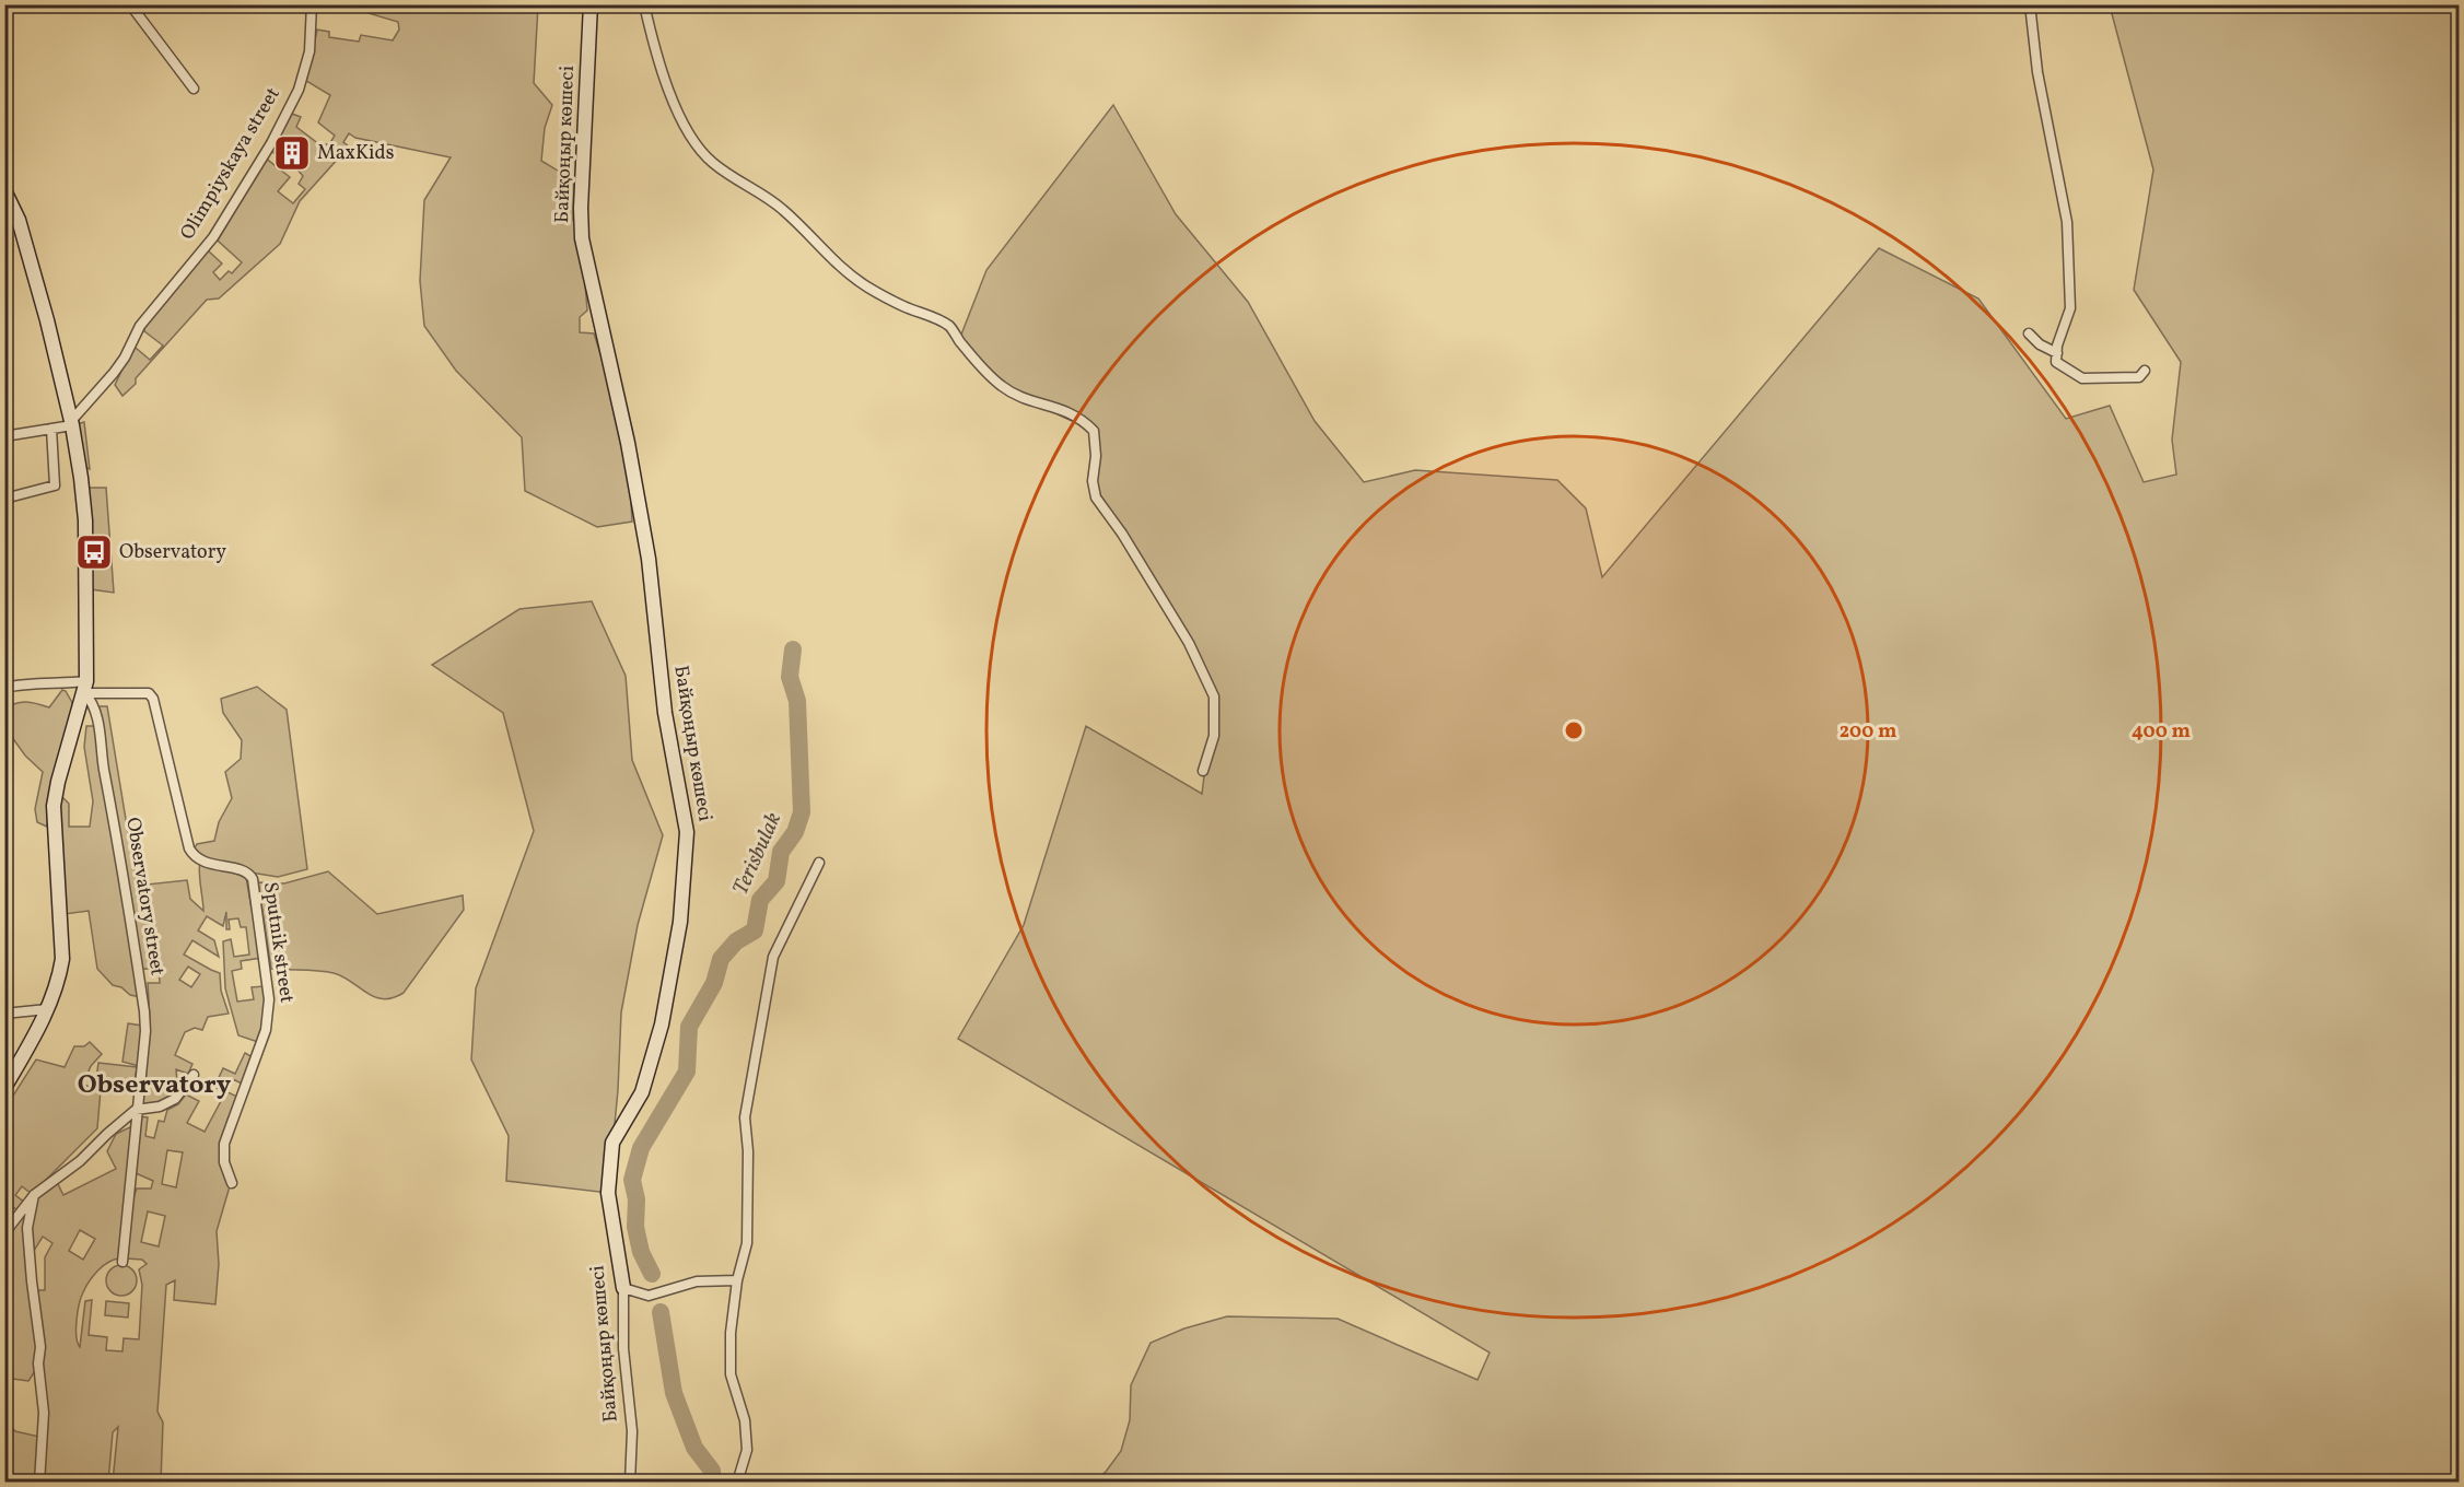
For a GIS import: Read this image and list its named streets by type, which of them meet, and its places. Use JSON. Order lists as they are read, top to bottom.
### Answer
{
  "streets": {
    "street": [
      "Байқоңыр көшесі",
      "Olimpiyskaya street",
      "Observatory street",
      "Sputnik street"
    ]
  },
  "crossings": [
    ["Observatory street", "Sputnik street"]
  ],
  "districts": ["Observatory"],
  "water": ["Terisbulak"],
  "places": {
    "building": ["MaxKids"],
    "bus stop": ["Observatory"]
  },
  "rings": ["200 m", "400 m"]
}
